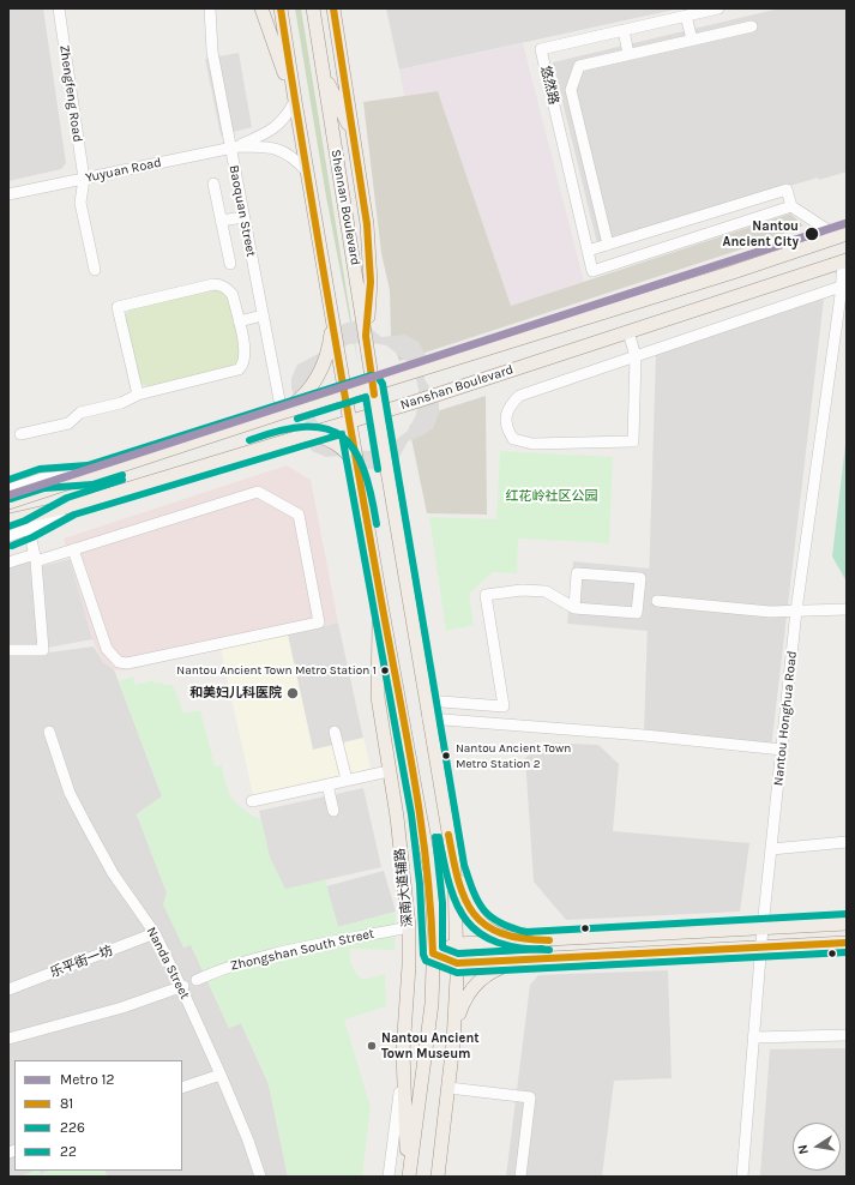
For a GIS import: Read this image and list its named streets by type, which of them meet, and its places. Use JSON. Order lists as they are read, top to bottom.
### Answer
{
  "streets": {
    "main road": ["Shennan Boulevard", "Nanshan Boulevard", "深南大道辅路"],
    "street": [
      "悠然路",
      "Zhengfeng Road",
      "Yuyuan Road",
      "Baoquan Street",
      "Nantou Honghua Road",
      "Zhongshan South Street",
      "乐平街一坊",
      "Nanda Street"
    ]
  },
  "crossings": [
    ["Zhengfeng Road", "Yuyuan Road"],
    ["Yuyuan Road", "Baoquan Street"],
    ["Shennan Boulevard", "Nanshan Boulevard"],
    ["Baoquan Street", "Nanshan Boulevard"],
    ["Nanshan Boulevard", "Nantou Honghua Road"],
    ["深南大道辅路", "Zhongshan South Street"],
    ["乐平街一坊", "Nanda Street"]
  ],
  "parks": ["红花岭社区公园"],
  "places": [
    "Nantou Ancient City",
    "Nantou Ancient Town Metro Station 1",
    "和美妇儿科医院",
    "Nantou Ancient Town Metro Station 2",
    "Nantou Ancient Town Museum"
  ],
  "lines": [
    "transit line 81",
    "metro line 12",
    "transit line 22",
    "transit line 226"
  ],
  "legend": [
    "Metro 12",
    "81",
    "226",
    "22"
  ],
  "north": "left"
}
